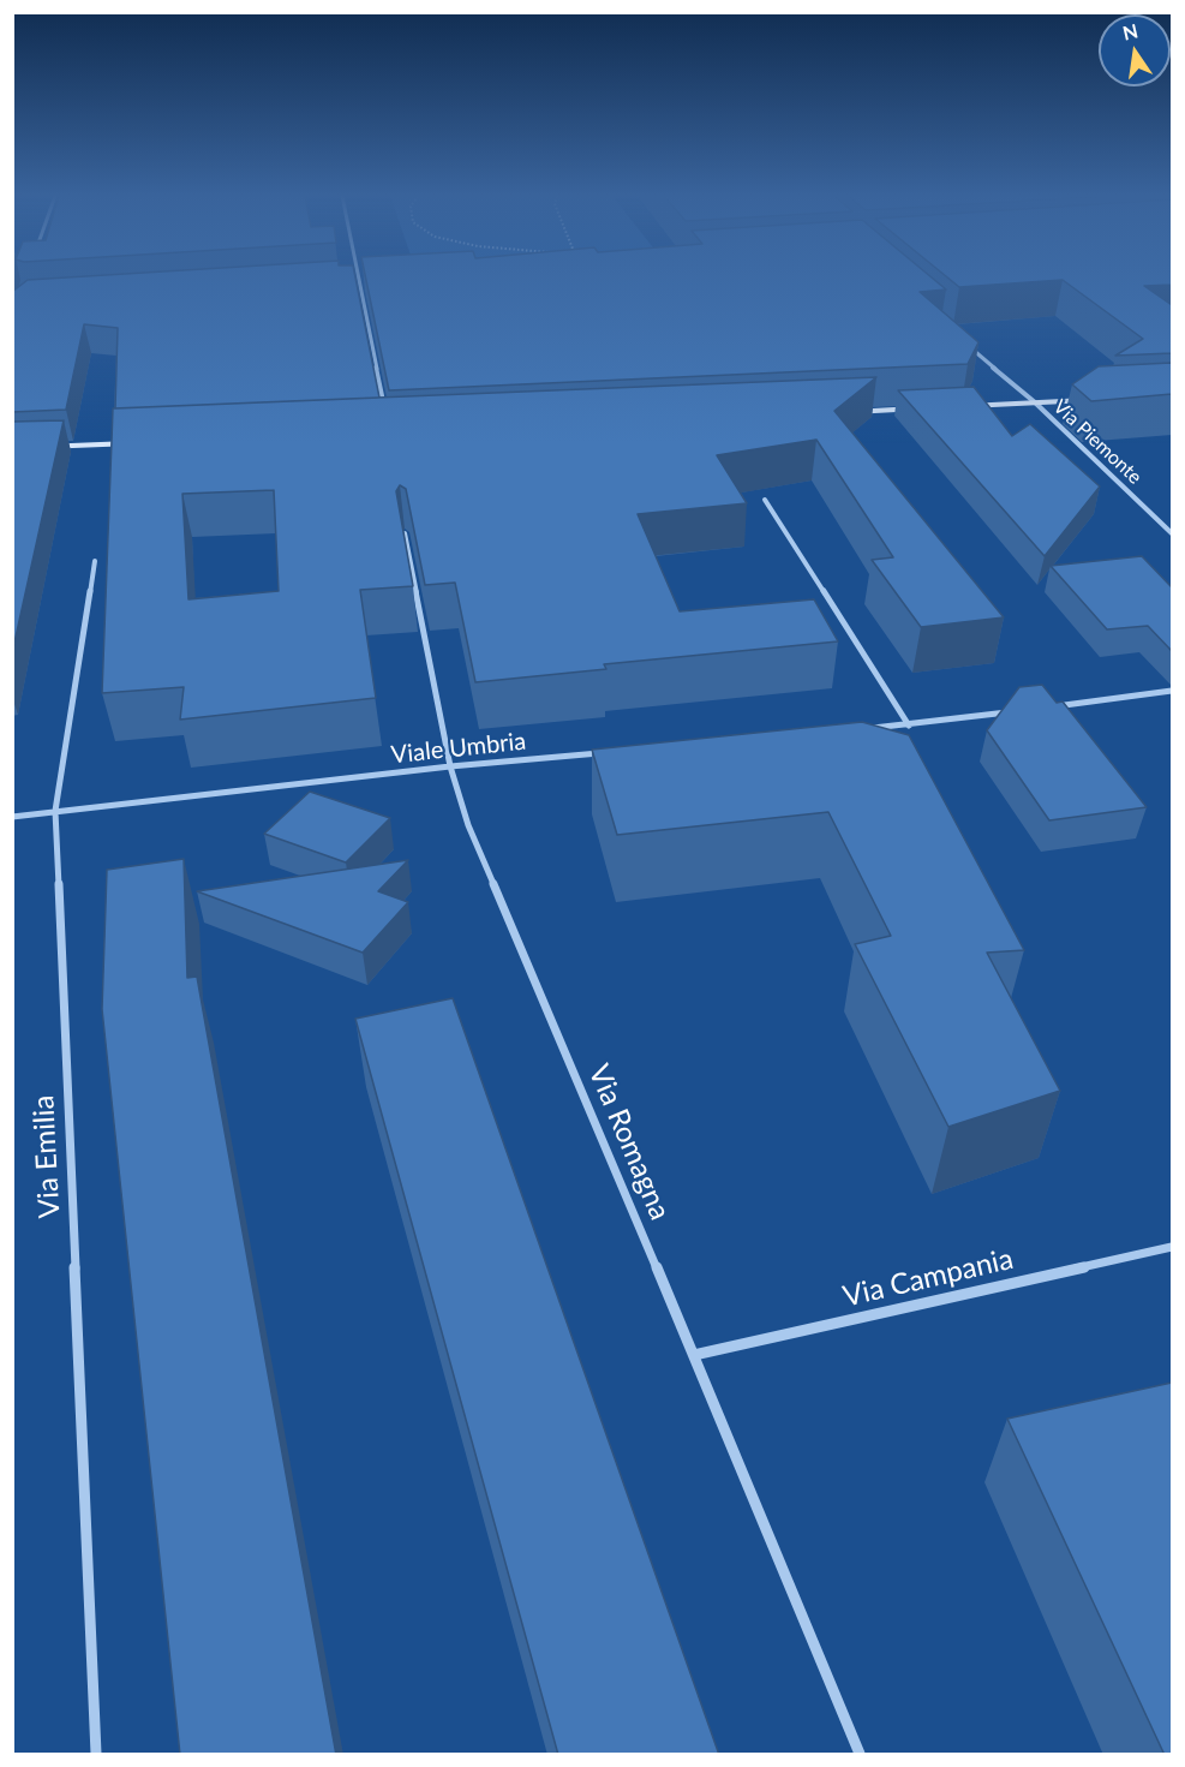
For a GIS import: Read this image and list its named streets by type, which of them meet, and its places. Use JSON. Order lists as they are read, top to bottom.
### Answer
{
  "streets": {
    "street": [
      "Via Piemonte",
      "Viale Umbria",
      "Via Romagna",
      "Via Emilia",
      "Via Campania"
    ]
  },
  "crossings": [
    ["Viale Umbria", "Via Romagna"],
    ["Viale Umbria", "Via Emilia"],
    ["Via Romagna", "Via Campania"]
  ],
  "north": "top"
}
